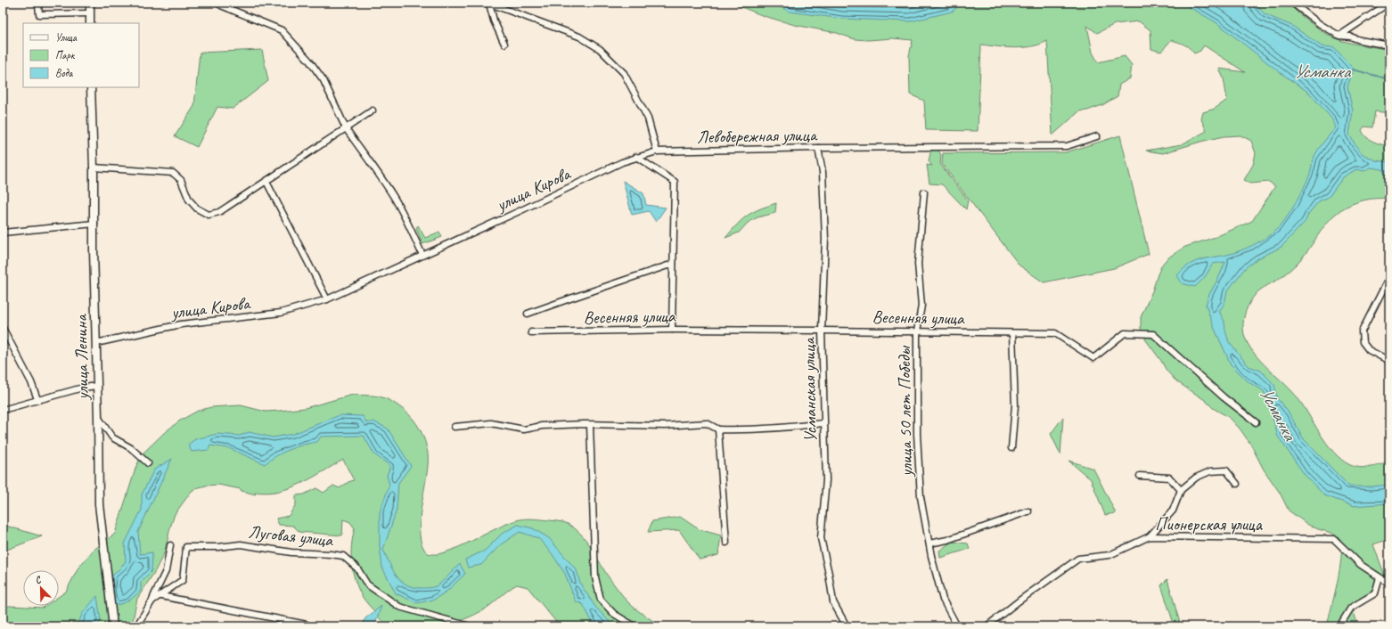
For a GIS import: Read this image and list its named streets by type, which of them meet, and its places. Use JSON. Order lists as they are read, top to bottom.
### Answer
{
  "streets": {
    "main road": ["улица Ленина"],
    "street": [
      "Левобережная улица",
      "улица Кирова",
      "Весенняя улица",
      "Усманская улица",
      "улица 50 лет Победы",
      "Пионерская улица",
      "Луговая улица"
    ]
  },
  "crossings": [
    ["Левобережная улица", "улица Кирова"],
    ["Левобережная улица", "Усманская улица"],
    ["улица Кирова", "улица Ленина"],
    ["Весенняя улица", "Усманская улица"],
    ["Весенняя улица", "улица 50 лет Победы"]
  ],
  "water": ["Усманка"],
  "legend": ["Улица", "Парк", "Вода"],
  "north": "top left"
}
